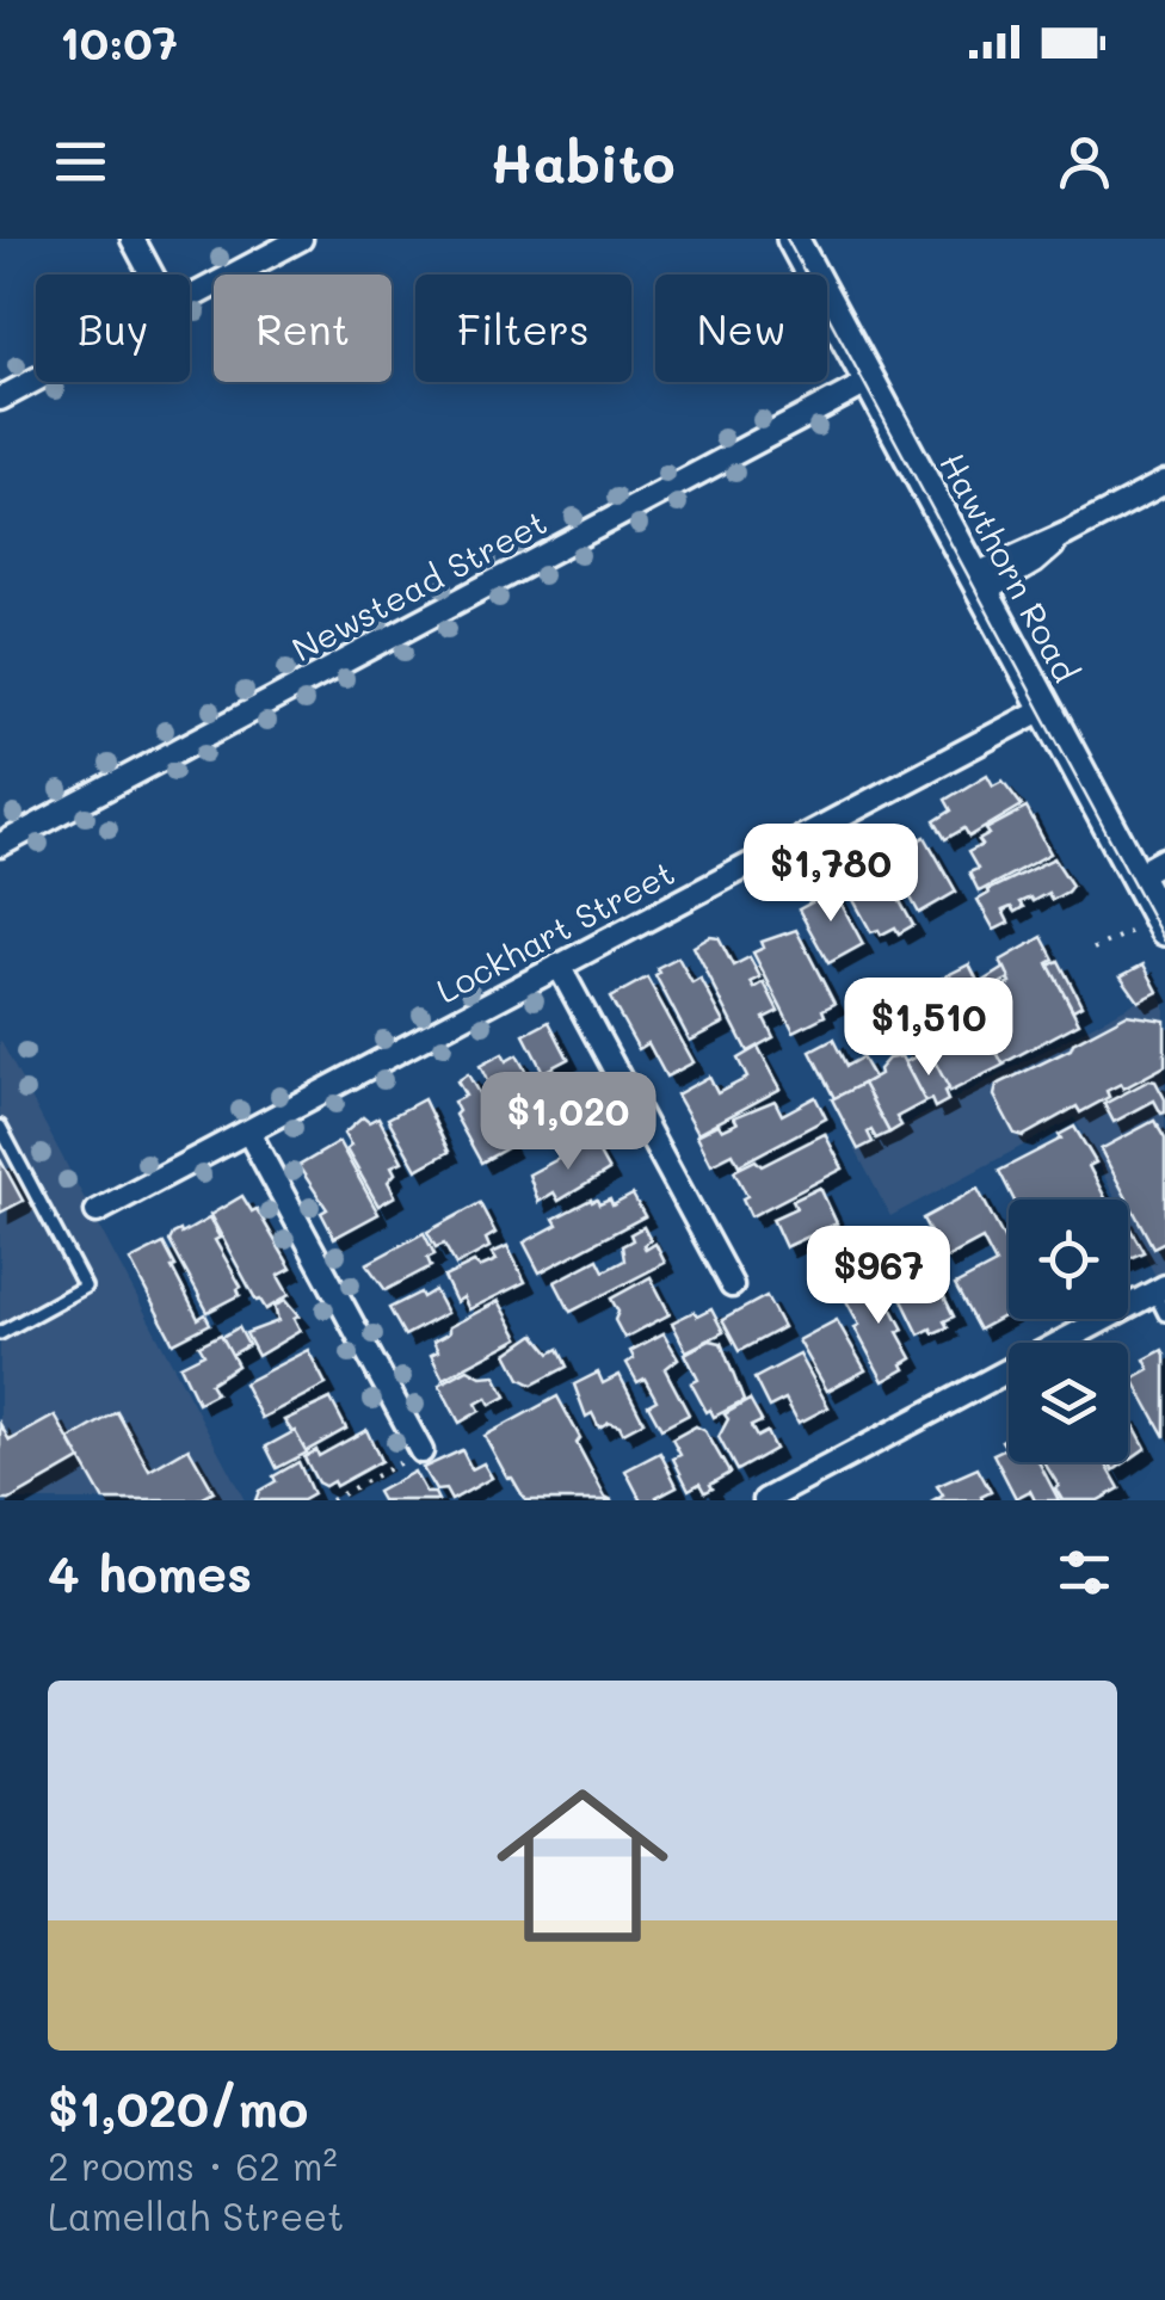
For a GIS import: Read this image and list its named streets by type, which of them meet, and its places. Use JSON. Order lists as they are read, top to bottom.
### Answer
{
  "streets": {
    "main road": ["Hawthorn Road"],
    "street": ["Newstead Street", "Lockhart Street"]
  },
  "crossings": [
    ["Hawthorn Road", "Newstead Street"],
    ["Hawthorn Road", "Lockhart Street"]
  ],
  "page": {
    "status": "10:07",
    "header": "Habito",
    "chip": [
      "Buy",
      "Rent",
      "Filters",
      "New"
    ],
    "price": [
      "$1,780",
      "$1,510",
      "$1,020",
      "$967"
    ],
    "heading": "4 homes",
    "list": [
      {
        "name": "$1,020/mo",
        "note": "2 rooms · 62 m² · Lamellah Street"
      }
    ]
  }
}
